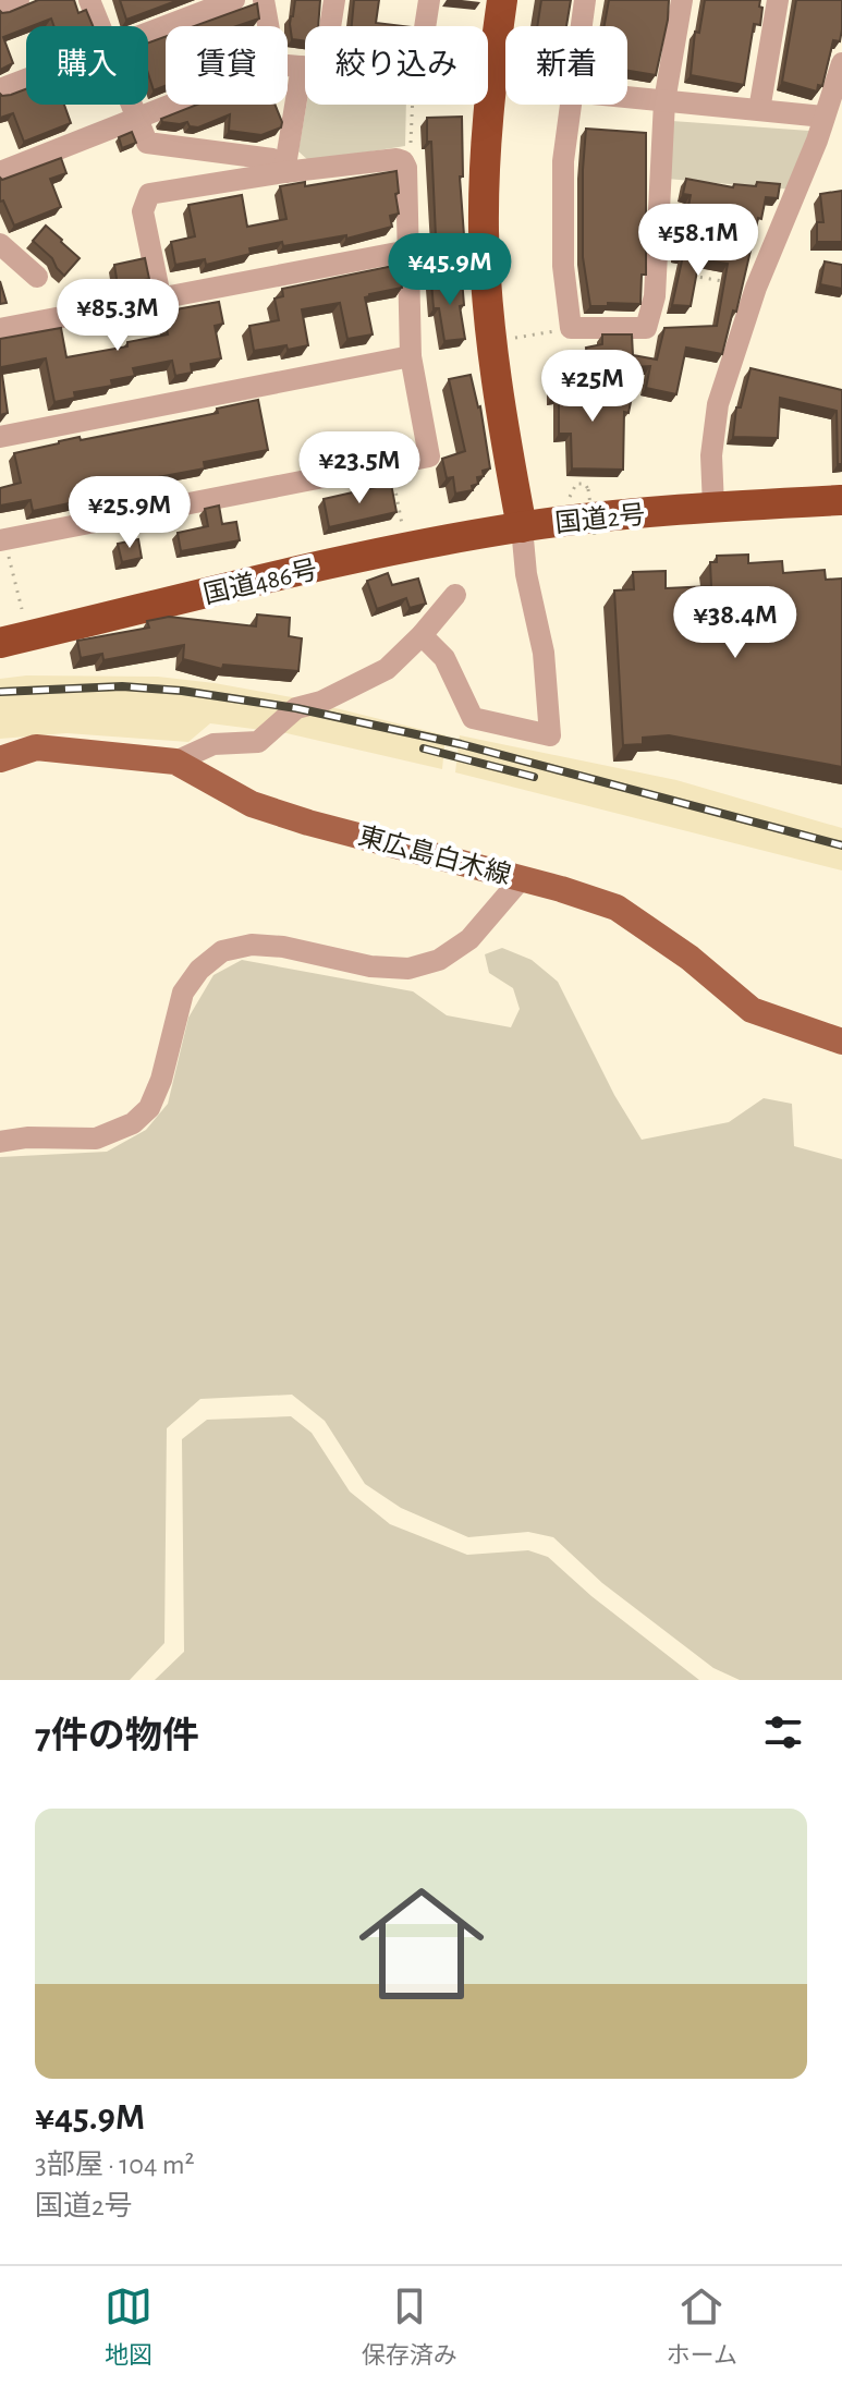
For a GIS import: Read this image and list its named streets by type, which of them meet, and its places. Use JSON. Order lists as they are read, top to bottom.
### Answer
{
  "streets": {
    "highway": ["国道2号", "国道486号"],
    "main road": ["東広島白木線"]
  },
  "crossings": [
    ["国道2号", "国道486号"]
  ],
  "page": {
    "chip": [
      "購入",
      "賃貸",
      "絞り込み",
      "新着"
    ],
    "price": [
      "¥58.1M",
      "¥45.9M",
      "¥85.3M",
      "¥25M",
      "¥23.5M",
      "¥25.9M",
      "¥38.4M"
    ],
    "heading": "7件の物件",
    "list": [
      {
        "name": "¥45.9M",
        "note": "3部屋 · 104 m² · 国道2号"
      }
    ],
    "tabs": ["地図", "保存済み", "ホーム"]
  }
}
